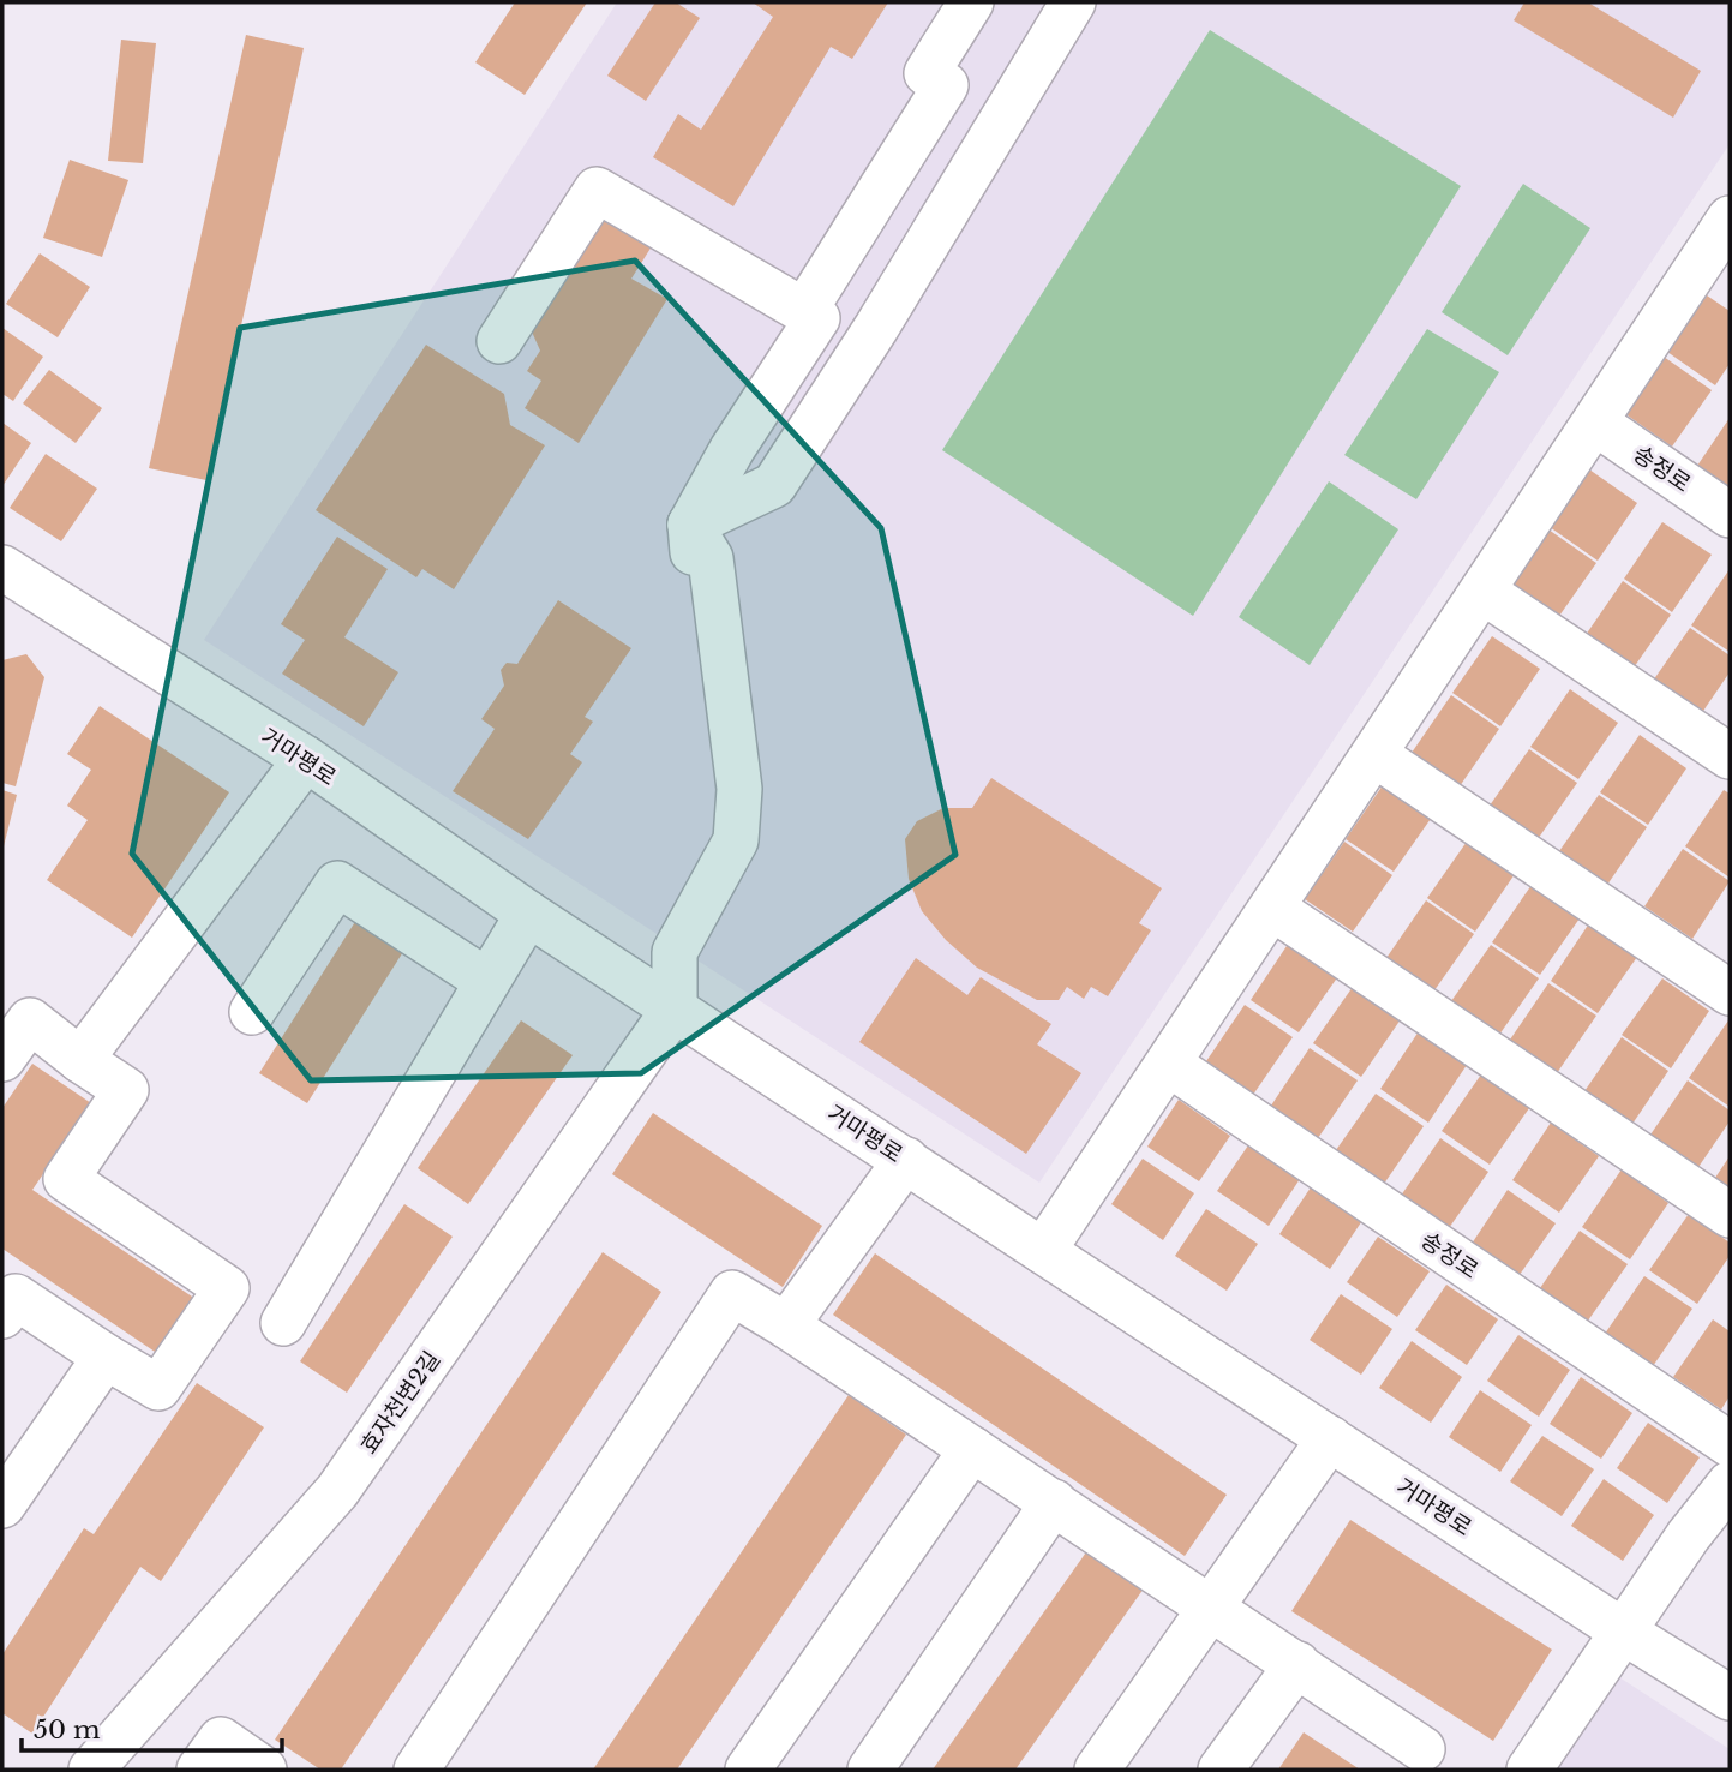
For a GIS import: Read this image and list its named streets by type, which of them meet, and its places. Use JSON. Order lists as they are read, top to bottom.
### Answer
{
  "streets": {
    "street": ["송정로", "거마평로", "효자천변2길"]
  },
  "crossings": [
    ["거마평로", "효자천변2길"]
  ],
  "scale_bar": "50 m"
}
